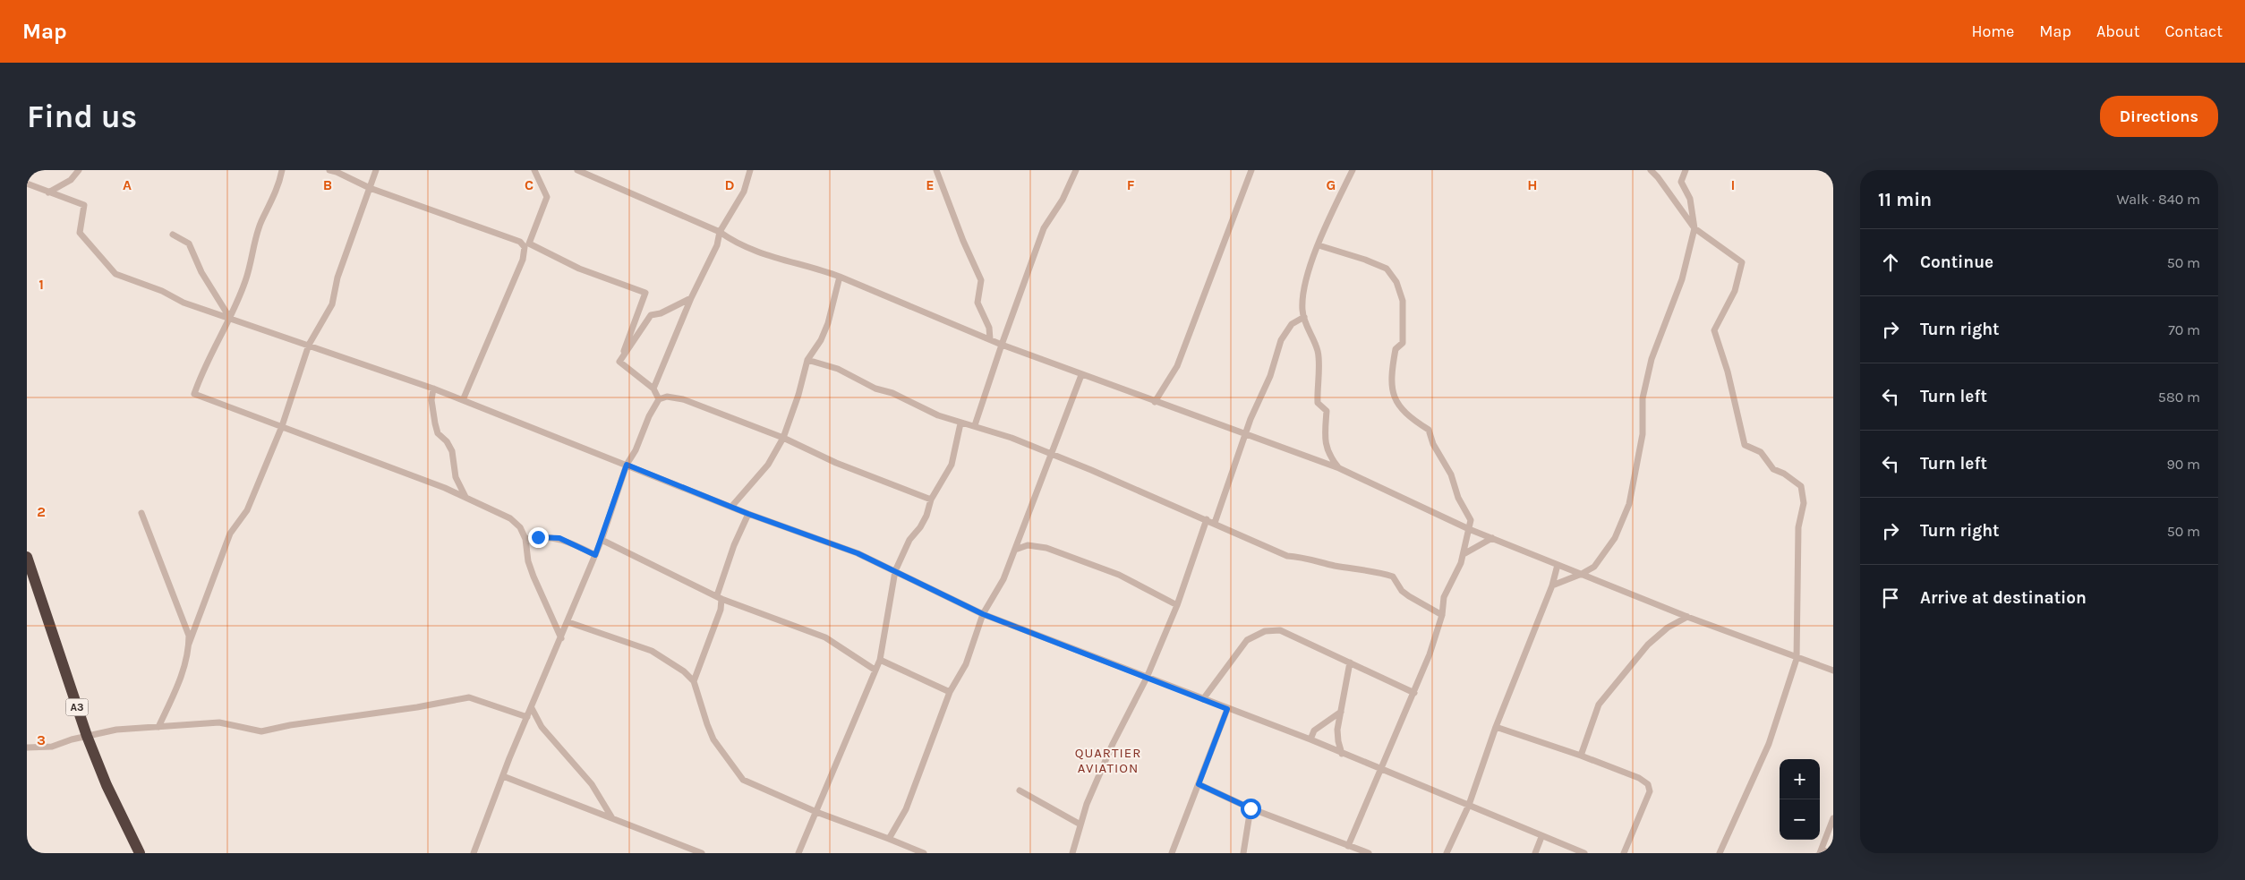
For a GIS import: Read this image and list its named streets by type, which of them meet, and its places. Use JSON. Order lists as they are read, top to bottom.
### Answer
{
  "streets": {
    "highway": ["A3"]
  },
  "districts": ["QUARTIER AVIATION"],
  "page": {
    "header": "Map",
    "nav": [
      "Home",
      "Map",
      "About",
      "Contact"
    ],
    "buttons": "Directions",
    "title": "Find us",
    "heading": ["11 min", "Walk · 840 m"],
    "list": [
      ["Continue", "50 m"],
      ["Turn right", "70 m"],
      ["Turn left", "580 m"],
      ["Turn left", "90 m"],
      ["Turn right", "50 m"],
      "Arrive at destination"
    ],
    "map_buttons": ["+", "−"]
  },
  "grid": {
    "columns": [
      "A",
      "B",
      "C",
      "D",
      "E",
      "F",
      "G",
      "H",
      "I"
    ],
    "rows": ["1", "2", "3"]
  }
}
